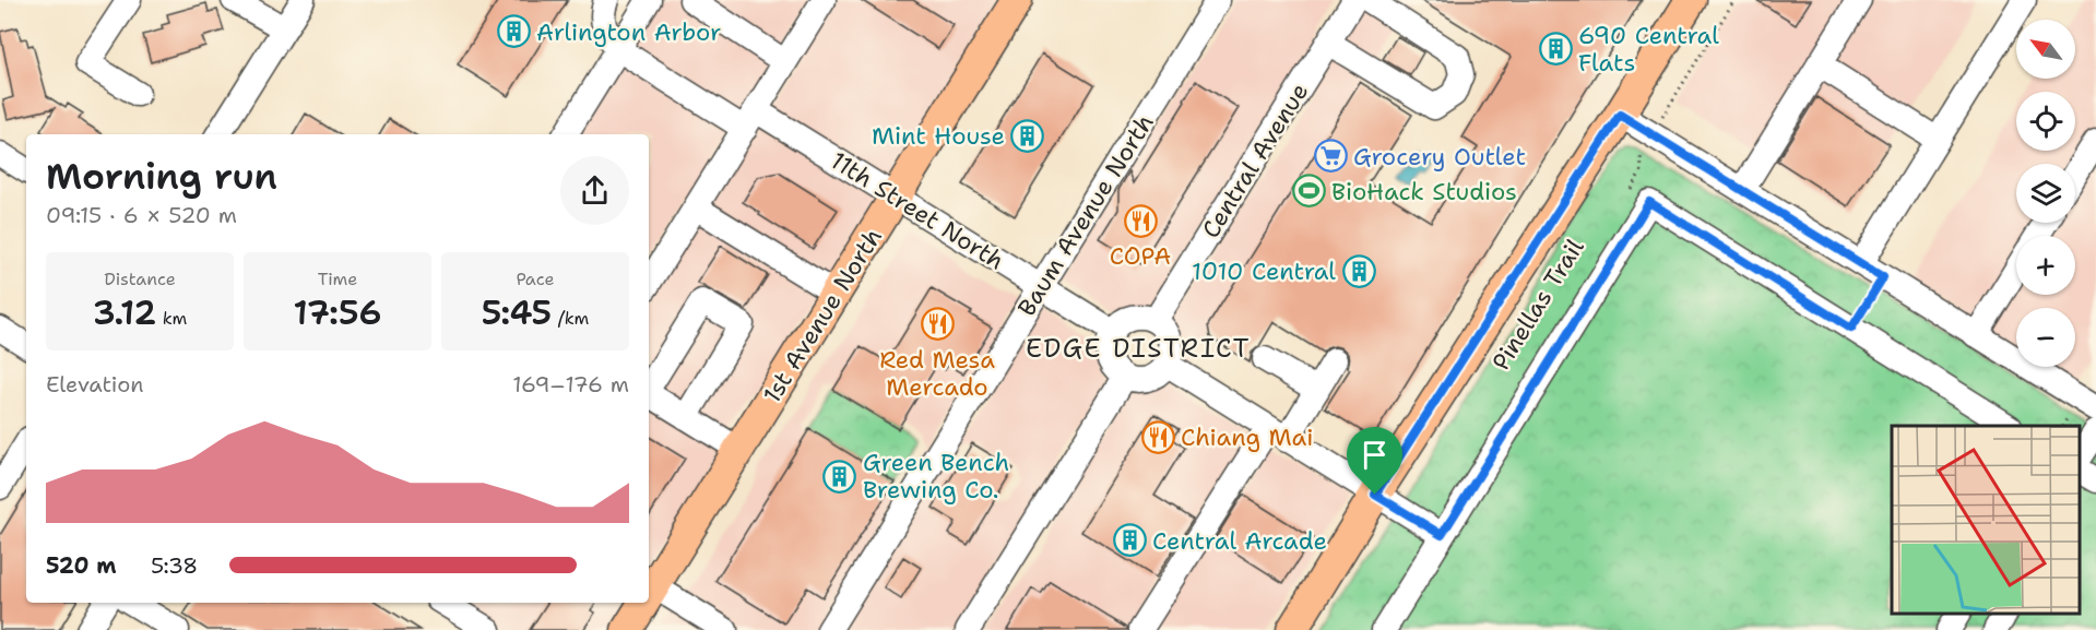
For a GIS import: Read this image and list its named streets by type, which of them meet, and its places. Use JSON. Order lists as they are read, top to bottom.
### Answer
{
  "streets": {
    "main road": ["1st Avenue North"],
    "street": ["Central Avenue", "11th Street North", "Baum Avenue North"]
  },
  "crossings": [
    ["Central Avenue", "11th Street North"],
    ["11th Street North", "Baum Avenue North"],
    ["11th Street North", "1st Avenue North"]
  ],
  "districts": ["EDGE DISTRICT"],
  "places": {
    "building": [
      "Arlington Arbor",
      "690 Central Flats",
      "Mint House",
      "1010 Central",
      "Green Bench Brewing Co.",
      "Central Arcade"
    ],
    "supermarket": ["Grocery Outlet"],
    "sports": ["BioHack Studios"],
    "restaurant": ["COPA", "Red Mesa Mercado", "Chiang Mai"]
  },
  "north": "top left",
  "page": {
    "map_buttons": ["+", "−"],
    "heading": ["Morning run", "09:15 · 6 × 520 m"],
    "stats": [
      ["Distance", "3.12 km"],
      ["Time", "17:56"],
      ["Pace", "5:45 /km"]
    ],
    "chart": ["Elevation", "169–176 m"],
    "list": [
      {
        "name": "520 m",
        "note": "5:38"
      }
    ]
  }
}
